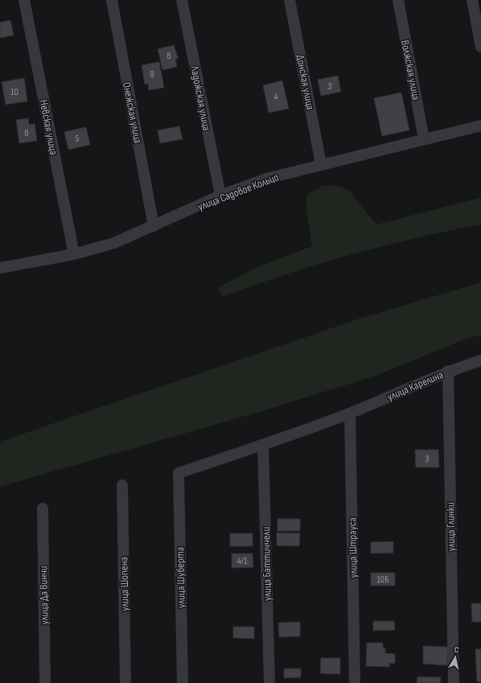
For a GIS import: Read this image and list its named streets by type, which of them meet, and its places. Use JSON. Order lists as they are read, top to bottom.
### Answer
{
  "streets": {
    "street": [
      "Волжская улица",
      "Донская улица",
      "Ладожская улица",
      "Онежская улица",
      "Невская улица",
      "улица Садовое Кольцо",
      "улица Карелина",
      "улица Глинки",
      "улица Штрауса",
      "улица Баттиччели",
      "улица Шуберта",
      "улица Шопена",
      "улица Да Винчи"
    ]
  },
  "crossings": [
    ["Волжская улица", "улица Садовое Кольцо"],
    ["Донская улица", "улица Садовое Кольцо"],
    ["Ладожская улица", "улица Садовое Кольцо"],
    ["Онежская улица", "улица Садовое Кольцо"],
    ["Невская улица", "улица Садовое Кольцо"],
    ["улица Карелина", "улица Глинки"],
    ["улица Карелина", "улица Штрауса"],
    ["улица Карелина", "улица Баттиччели"],
    ["улица Карелина", "улица Шуберта"]
  ],
  "house_numbers": [
    "8",
    "9",
    "3",
    "10",
    "4",
    "8",
    "5",
    "3",
    "4/1",
    "10Б"
  ],
  "north": "top"
}
